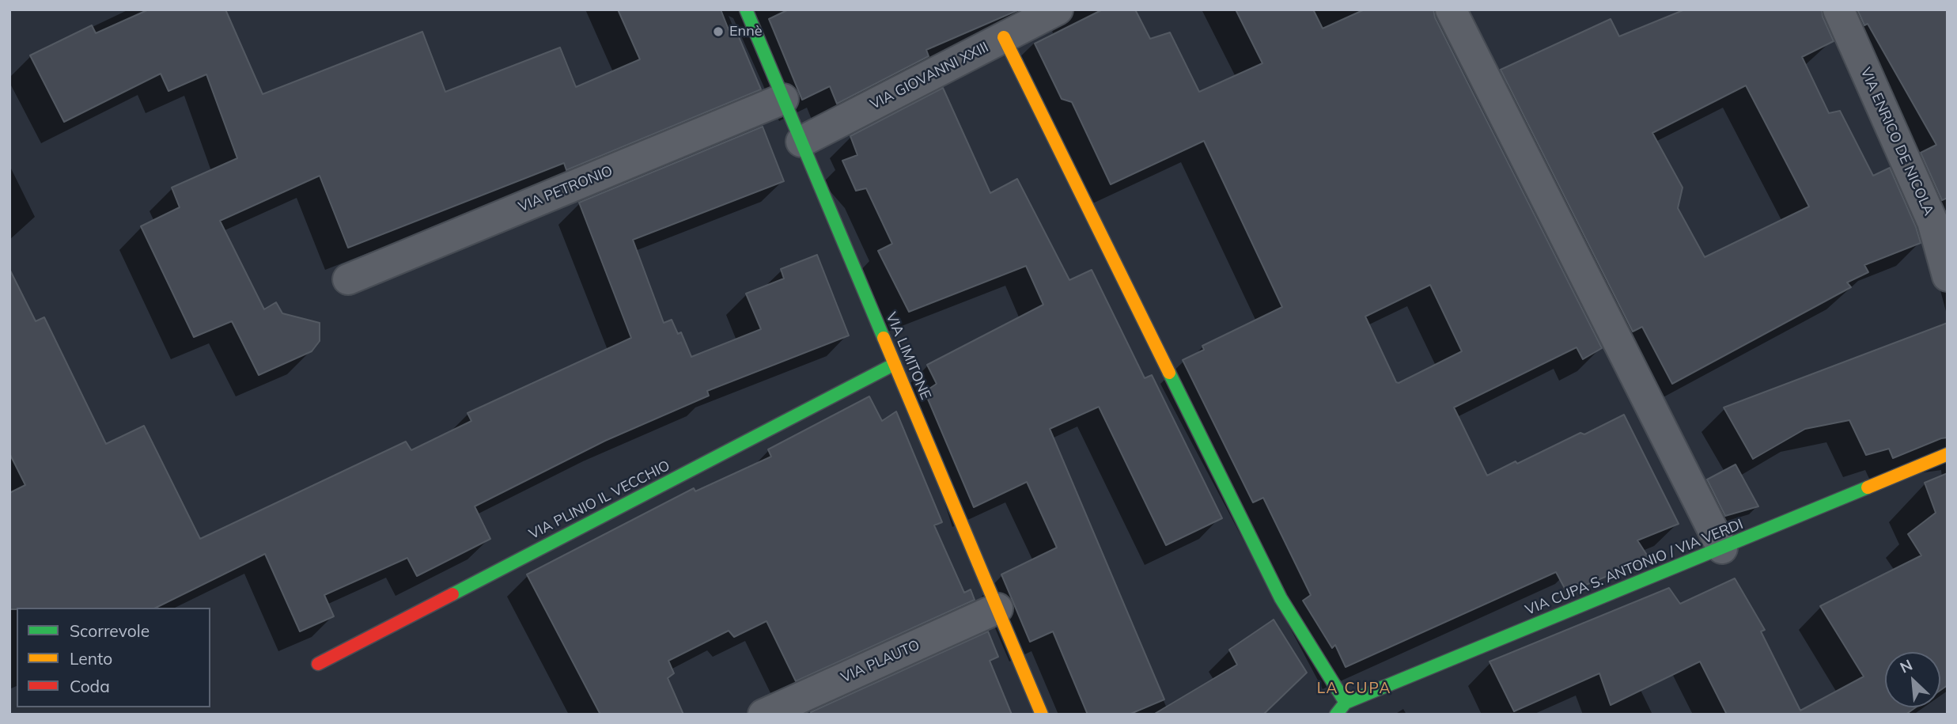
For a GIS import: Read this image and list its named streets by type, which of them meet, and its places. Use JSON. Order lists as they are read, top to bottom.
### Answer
{
  "streets": {
    "street": [
      "VIA GIOVANNI XXIII",
      "VIA ENRICO DE NICOLA",
      "VIA PETRONIO",
      "VIA LIMITONE",
      "VIA PLINIO IL VECCHIO",
      "VIA CUPA S. ANTONIO / VIA VERDI",
      "VIA PLAUTO"
    ]
  },
  "crossings": [
    ["VIA GIOVANNI XXIII", "VIA LIMITONE"],
    ["VIA PETRONIO", "VIA LIMITONE"],
    ["VIA LIMITONE", "VIA PLINIO IL VECCHIO"],
    ["VIA LIMITONE", "VIA PLAUTO"]
  ],
  "districts": ["LA CUPA"],
  "places": ["Ennè"],
  "legend": ["Scorrevole", "Lento", "Coda"],
  "north": "top left"
}
